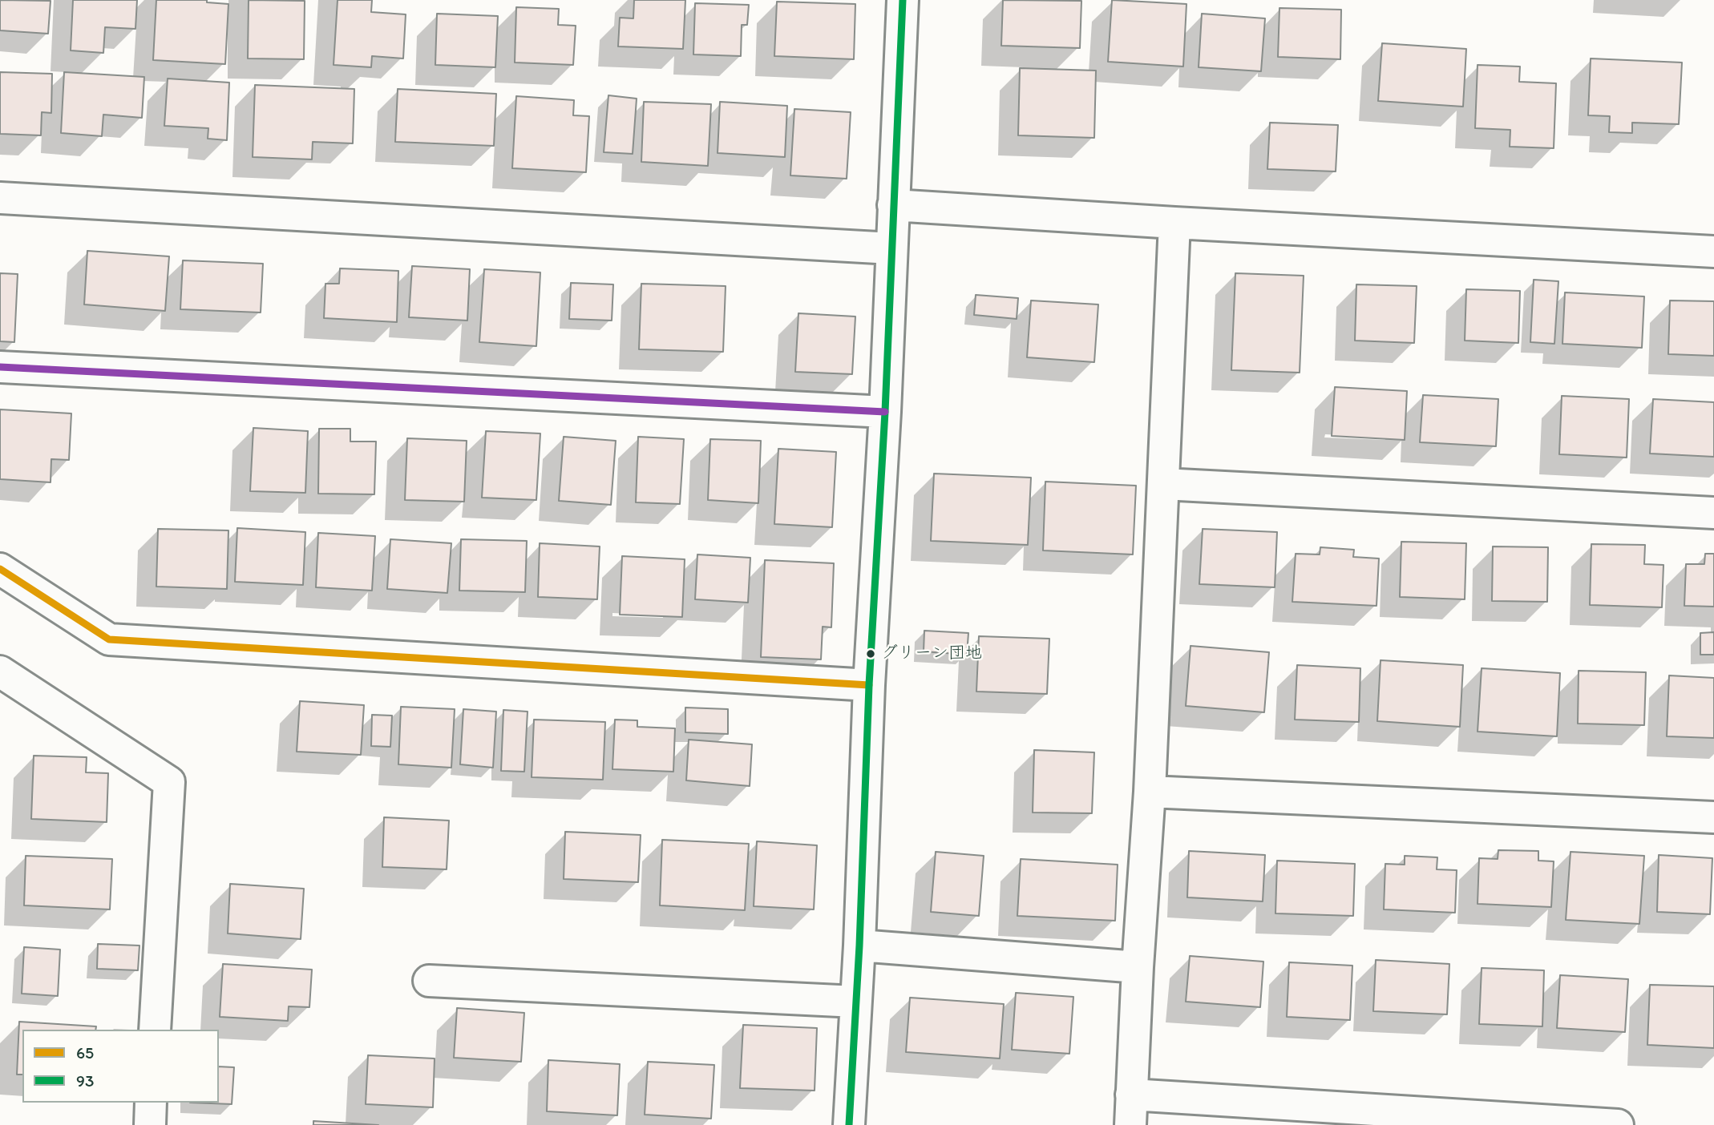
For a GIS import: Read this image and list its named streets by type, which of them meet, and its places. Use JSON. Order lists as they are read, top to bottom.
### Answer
{
  "places": ["グリーン団地"],
  "lines": ["transit line 93", "transit line 65"],
  "legend": ["65", "93"]
}
